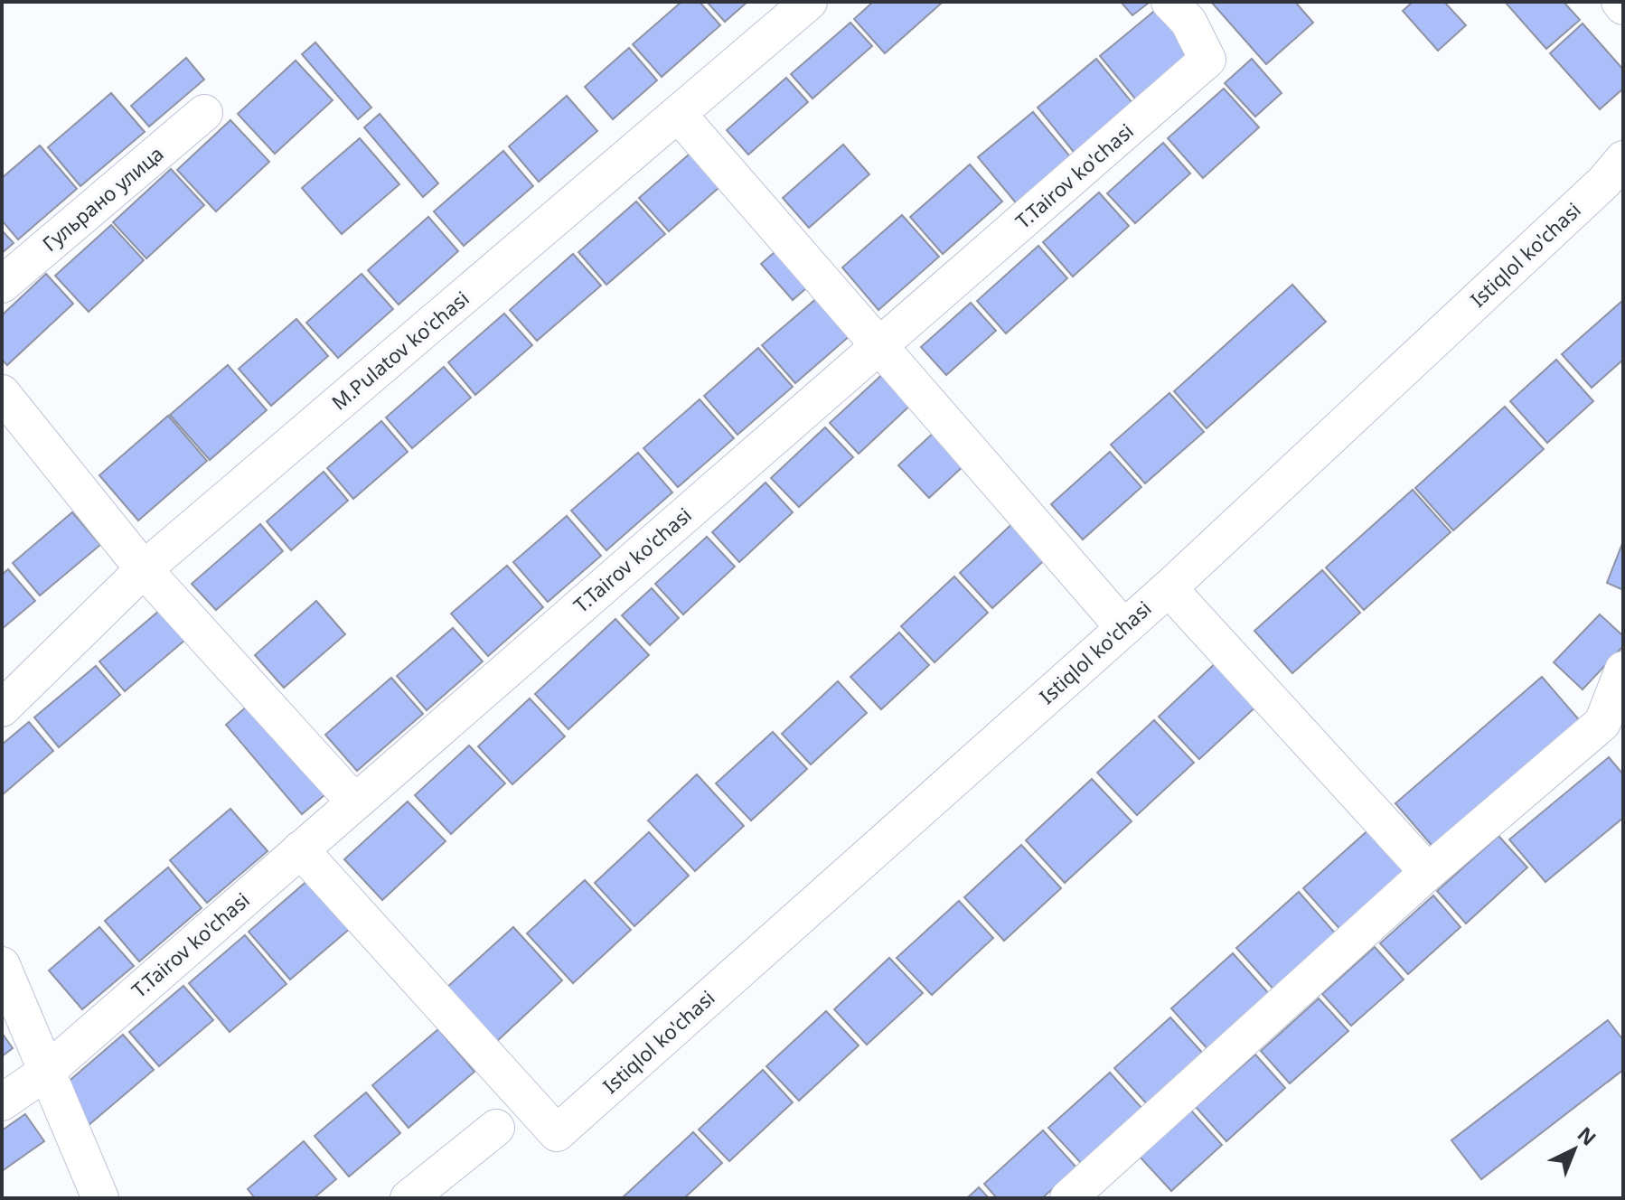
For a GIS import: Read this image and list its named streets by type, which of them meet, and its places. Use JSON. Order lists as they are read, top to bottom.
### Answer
{
  "streets": {
    "street": [
      "T.Tairov ko'chasi",
      "Гульрано улица",
      "Istiqlol ko'chasi",
      "M.Pulatov ko'chasi"
    ]
  },
  "crossings": [
    ["T.Tairov ko'chasi", "Istiqlol ko'chasi"]
  ],
  "north": "top right"
}
